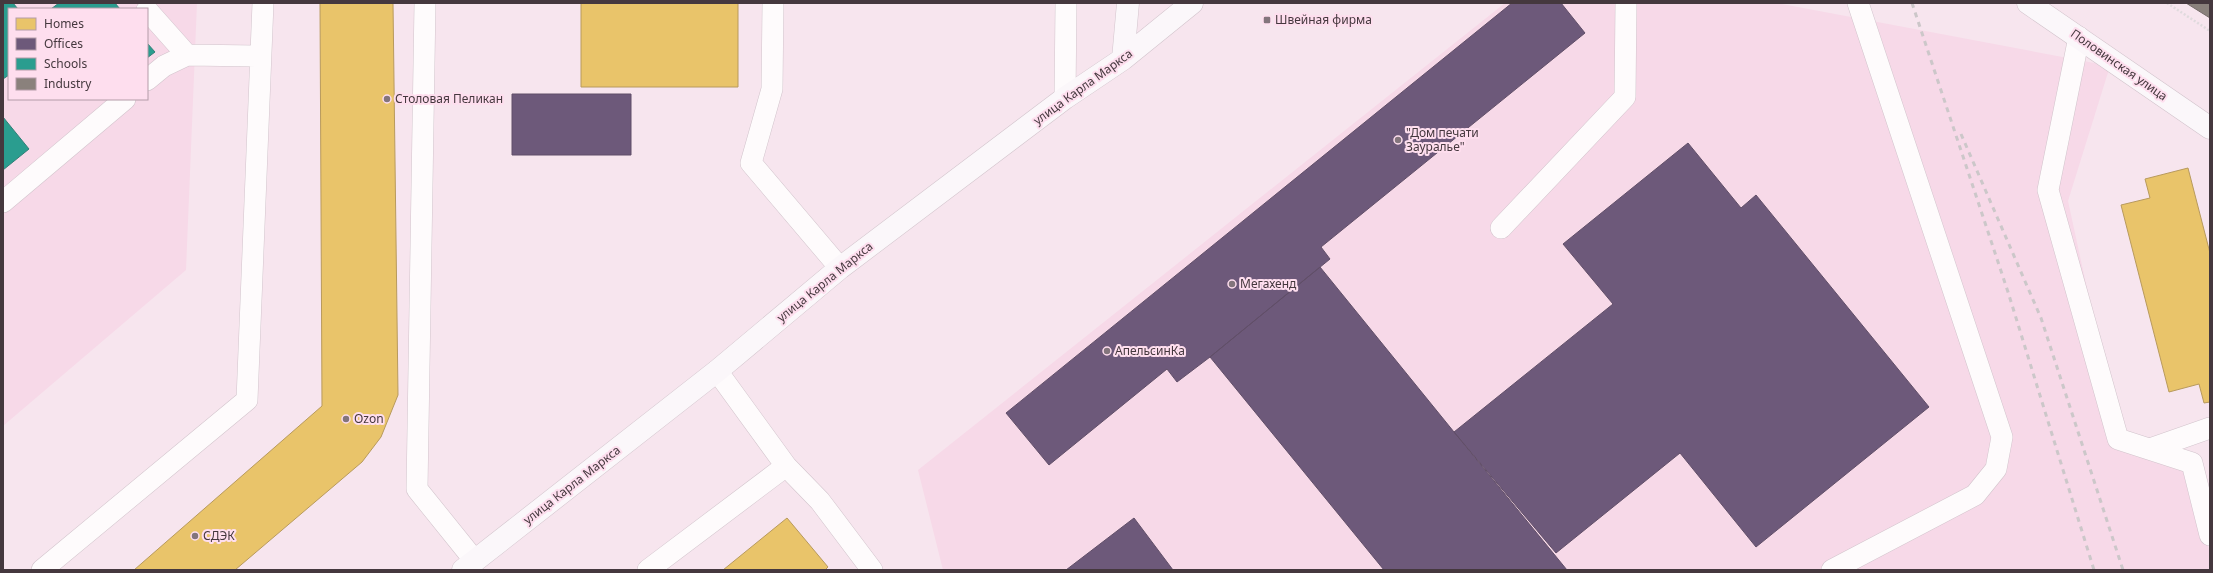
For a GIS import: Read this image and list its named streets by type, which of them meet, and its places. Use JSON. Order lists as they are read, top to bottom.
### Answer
{
  "streets": {
    "main road": ["Половинская улица", "улица Карла Маркса"]
  },
  "places": {
    "transit": ["Швейная фирма"],
    "other": [
      "Столовая Пеликан",
      "\"Дом печати Зауралье\"",
      "Мегахенд",
      "АпельсинКа",
      "Ozon",
      "СДЭК"
    ]
  },
  "legend": [
    "Homes",
    "Offices",
    "Schools",
    "Industry"
  ]
}
